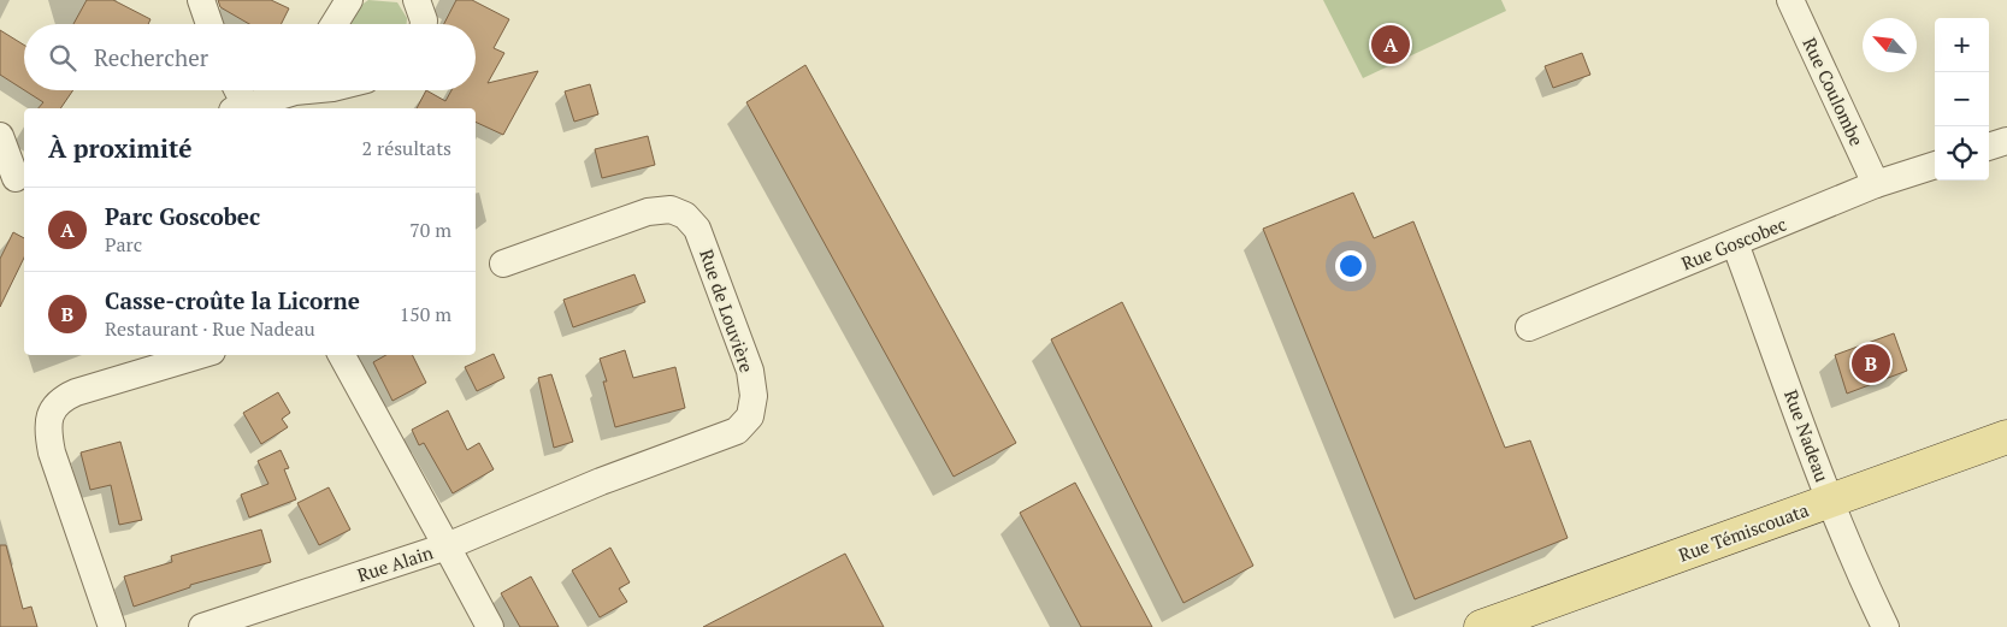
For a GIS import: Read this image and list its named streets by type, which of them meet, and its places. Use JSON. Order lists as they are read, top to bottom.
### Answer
{
  "streets": {
    "main road": ["Rue Témiscouata"],
    "street": [
      "Rue Coulombe",
      "Rue Goscobec",
      "Rue de Louvière",
      "Rue Nadeau",
      "Rue Alain"
    ]
  },
  "crossings": [
    ["Rue Coulombe", "Rue Goscobec"],
    ["Rue Goscobec", "Rue Nadeau"],
    ["Rue de Louvière", "Rue Alain"],
    ["Rue Nadeau", "Rue Témiscouata"]
  ],
  "north": "top left",
  "page": {
    "map_buttons": ["+", "−"],
    "pins": ["A", "B"],
    "search": "Rechercher",
    "heading": ["À proximité", "2 résultats"],
    "list": [
      {
        "mark": "A",
        "name": "Parc Goscobec",
        "note": "Parc",
        "value": "70 m"
      },
      {
        "mark": "B",
        "name": "Casse-croûte la Licorne",
        "note": "Restaurant · Rue Nadeau",
        "value": "150 m"
      }
    ]
  }
}
